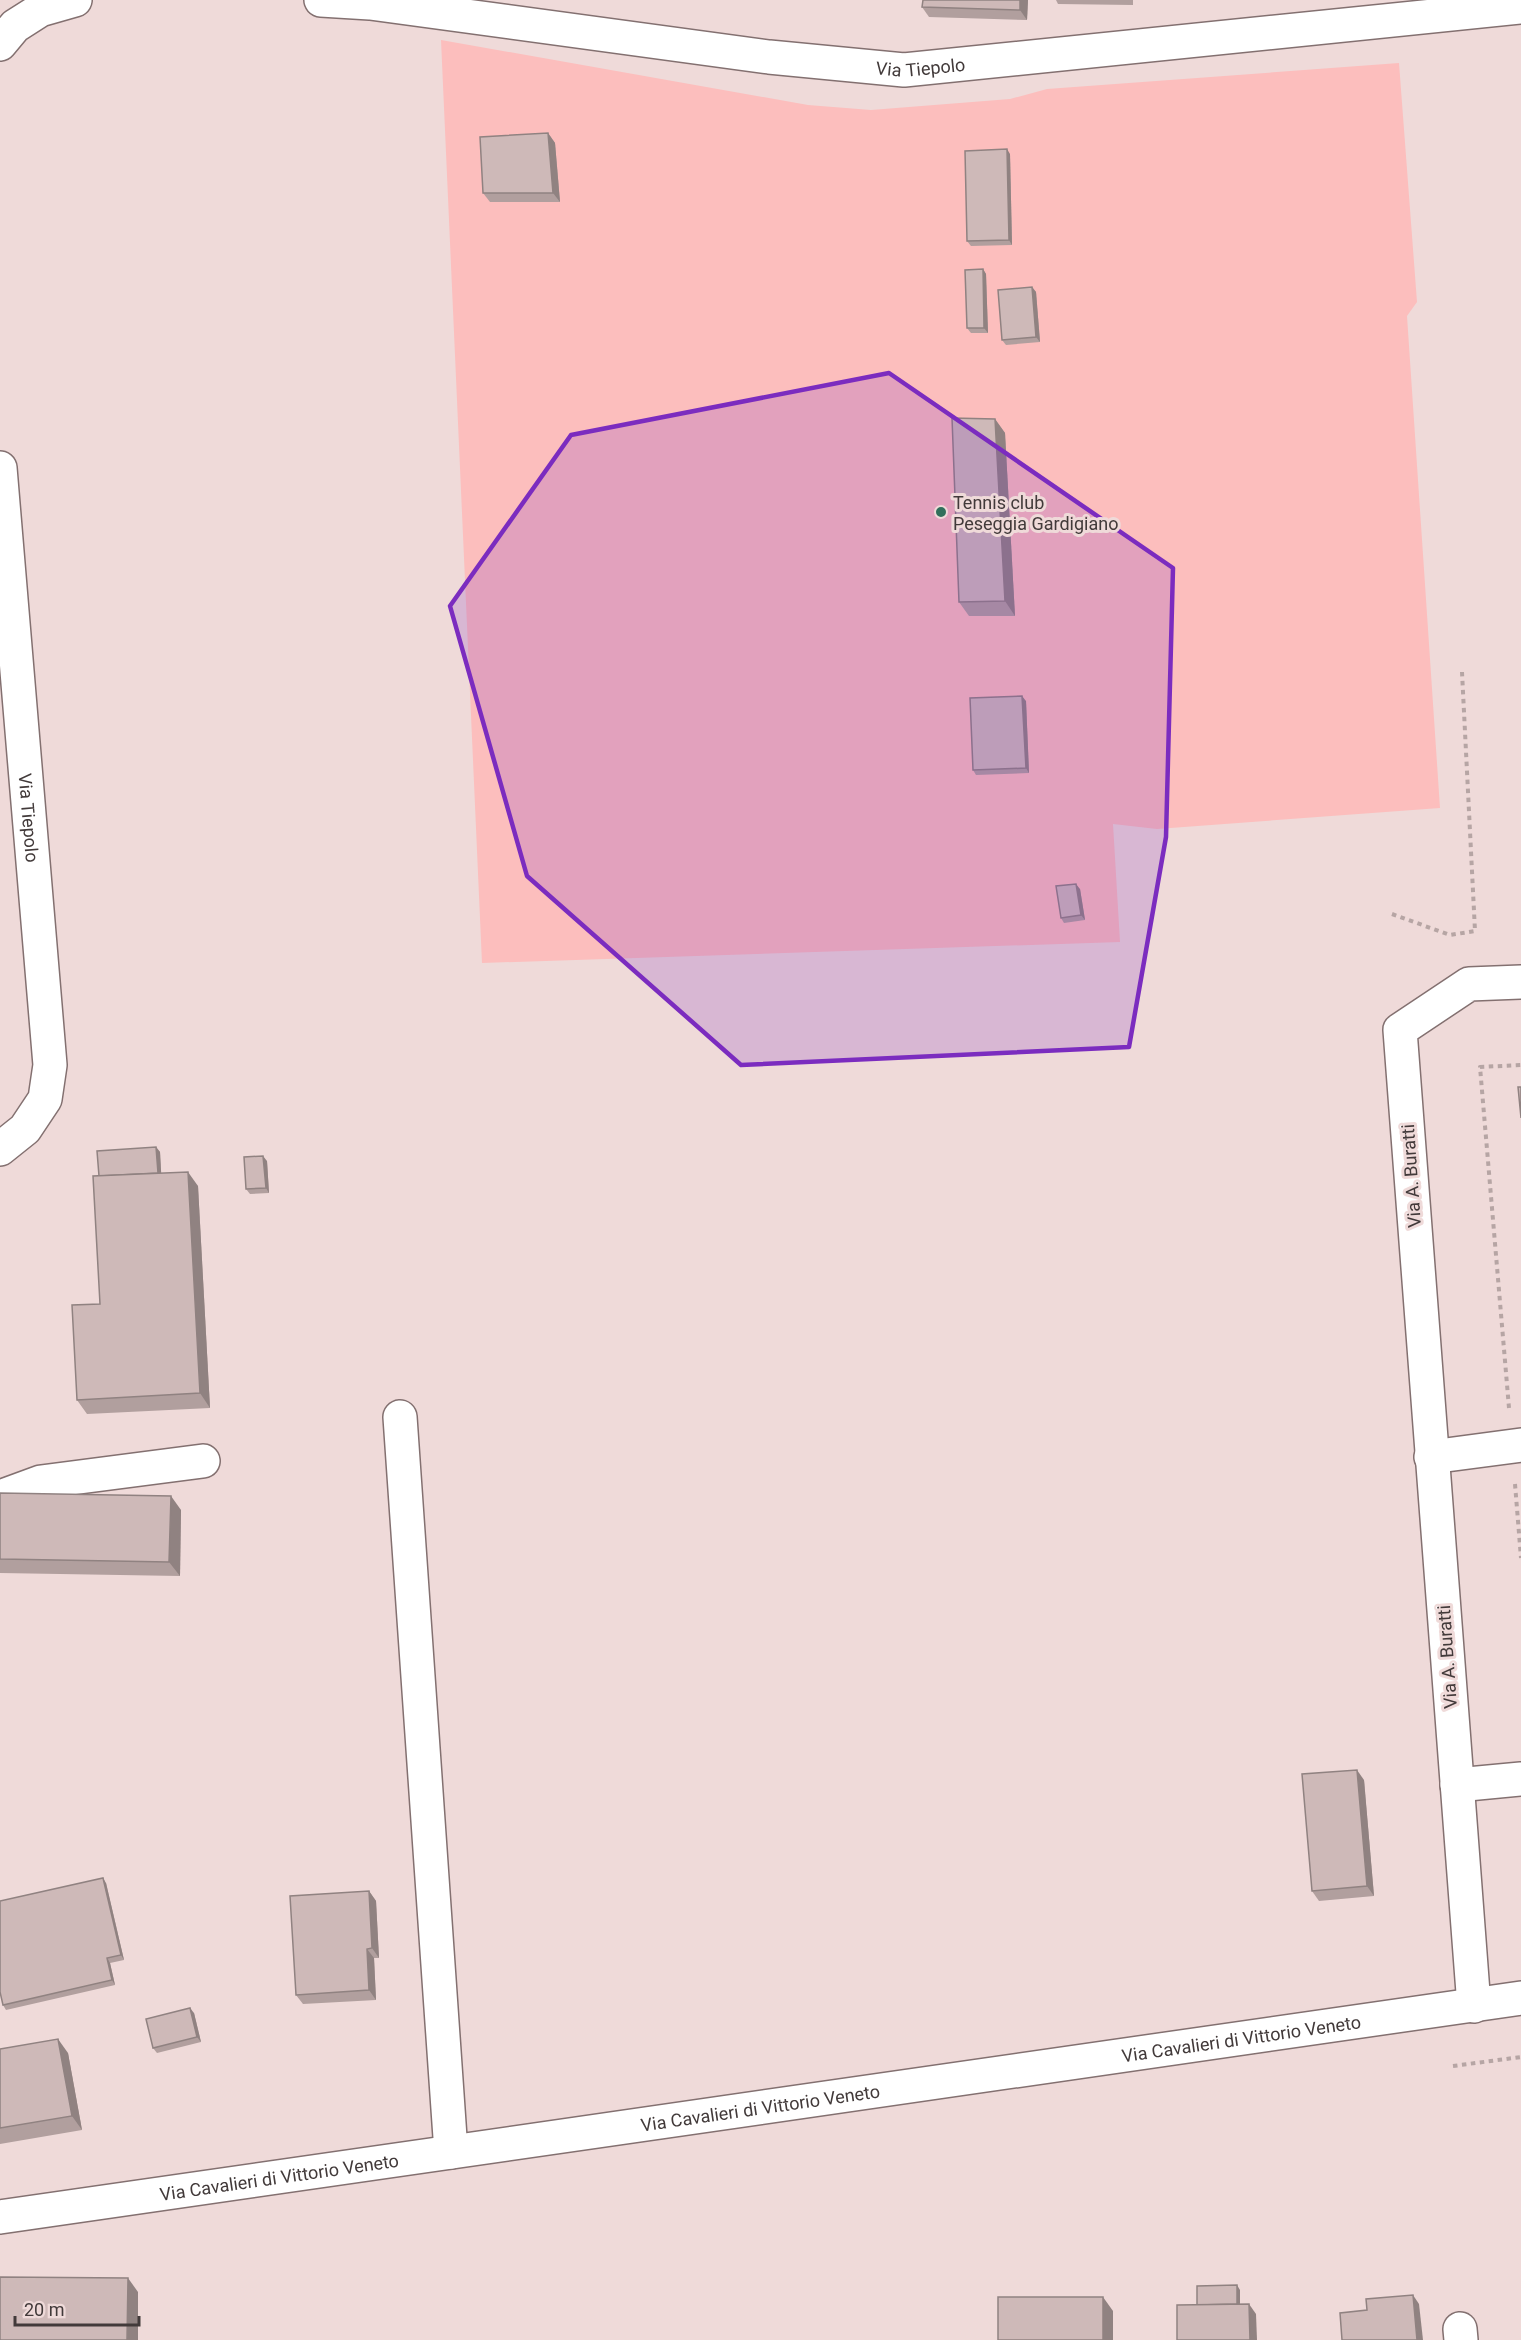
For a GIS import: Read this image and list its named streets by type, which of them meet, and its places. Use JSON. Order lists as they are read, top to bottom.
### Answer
{
  "streets": {
    "street": ["Via Tiepolo", "Via A. Buratti", "Via Cavalieri di Vittorio Veneto"]
  },
  "crossings": [
    ["Via A. Buratti", "Via Cavalieri di Vittorio Veneto"]
  ],
  "places": ["Tennis club Peseggia Gardigiano"],
  "scale_bar": "20 m"
}
